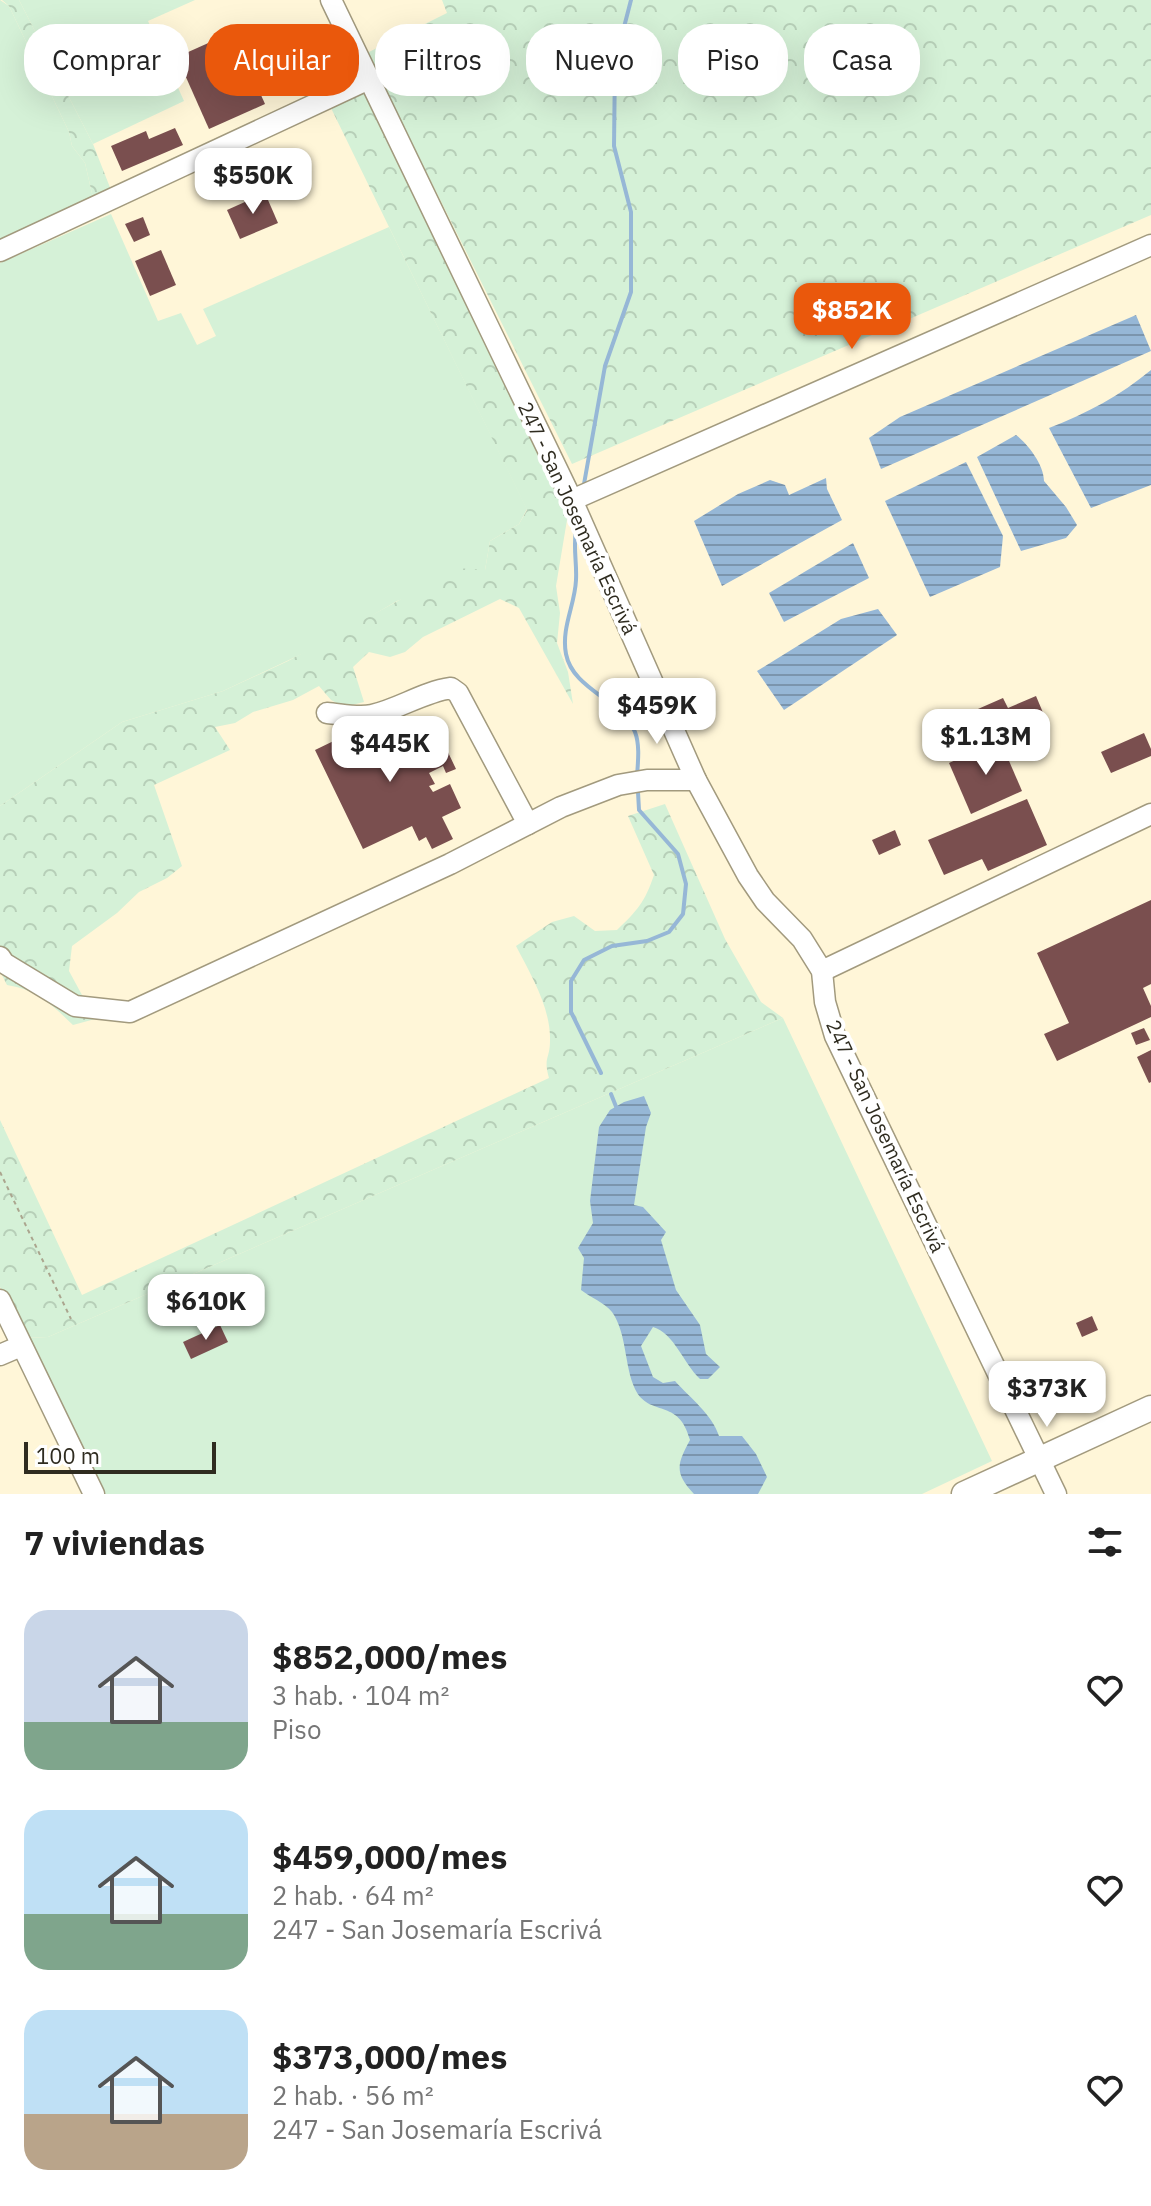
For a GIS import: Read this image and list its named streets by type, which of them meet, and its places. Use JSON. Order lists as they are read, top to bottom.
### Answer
{
  "streets": {
    "street": ["247 - San Josemaría Escrivá"]
  },
  "scale_bar": "100 m",
  "page": {
    "chip": [
      "Comprar",
      "Alquilar",
      "Filtros",
      "Nuevo",
      "Piso",
      "Casa"
    ],
    "price": [
      "$550K",
      "$852K",
      "$459K",
      "$1.13M",
      "$445K",
      "$610K",
      "$373K"
    ],
    "scale": "100 m",
    "heading": "7 viviendas",
    "list": [
      {
        "name": "$852,000/mes",
        "note": "3 hab. · 104 m² · Piso"
      },
      {
        "name": "$459,000/mes",
        "note": "2 hab. · 64 m² · 247 - San Josemaría Escrivá"
      },
      {
        "name": "$373,000/mes",
        "note": "2 hab. · 56 m² · 247 - San Josemaría Escrivá"
      }
    ]
  }
}
